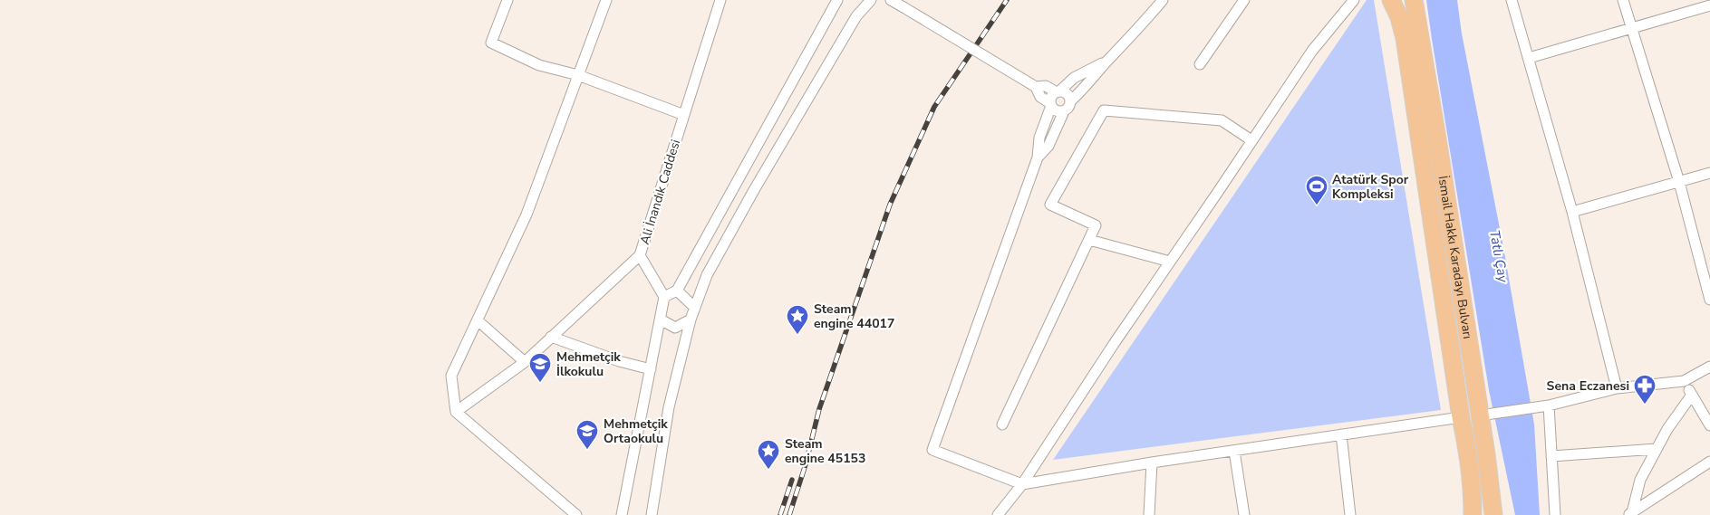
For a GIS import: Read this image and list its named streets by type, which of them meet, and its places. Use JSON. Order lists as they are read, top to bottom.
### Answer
{
  "streets": {
    "highway": ["İsmail Hakkı Karadayı Bulvarı"],
    "street": ["Ali İnandık Caddesi"]
  },
  "water": ["Tatlı Çay"],
  "places": {
    "sports": ["Atatürk Spor Kompleksi"],
    "place": ["Steam engine 44017", "Steam engine 45153"],
    "school or university": ["Mehmetçik İlkokulu", "Mehmetçik Ortaokulu"],
    "pharmacy": ["Sena Eczanesi"]
  }
}
